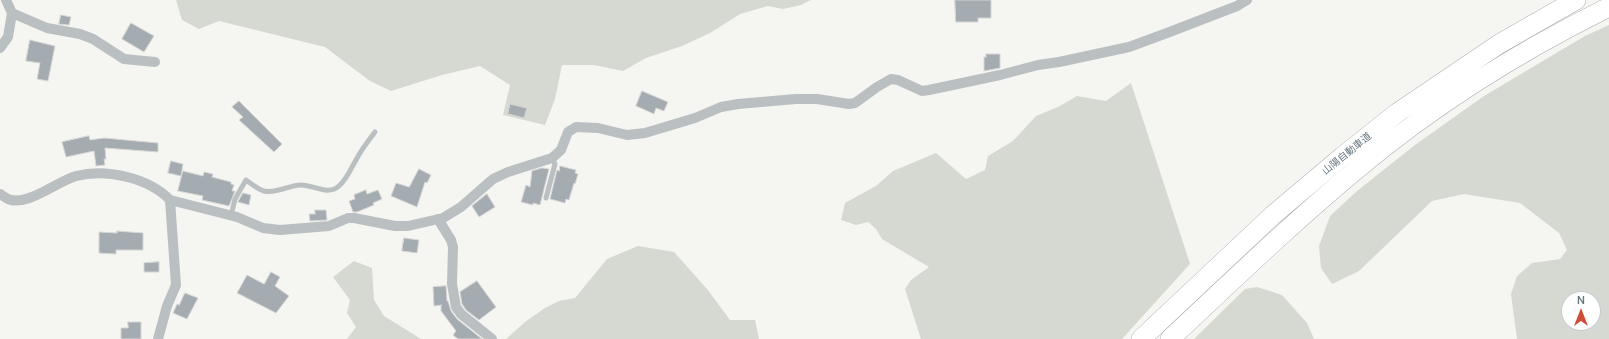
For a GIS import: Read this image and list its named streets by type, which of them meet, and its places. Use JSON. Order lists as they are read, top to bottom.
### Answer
{
  "streets": {
    "highway": ["山陽自動車道"]
  },
  "north": "top"
}
